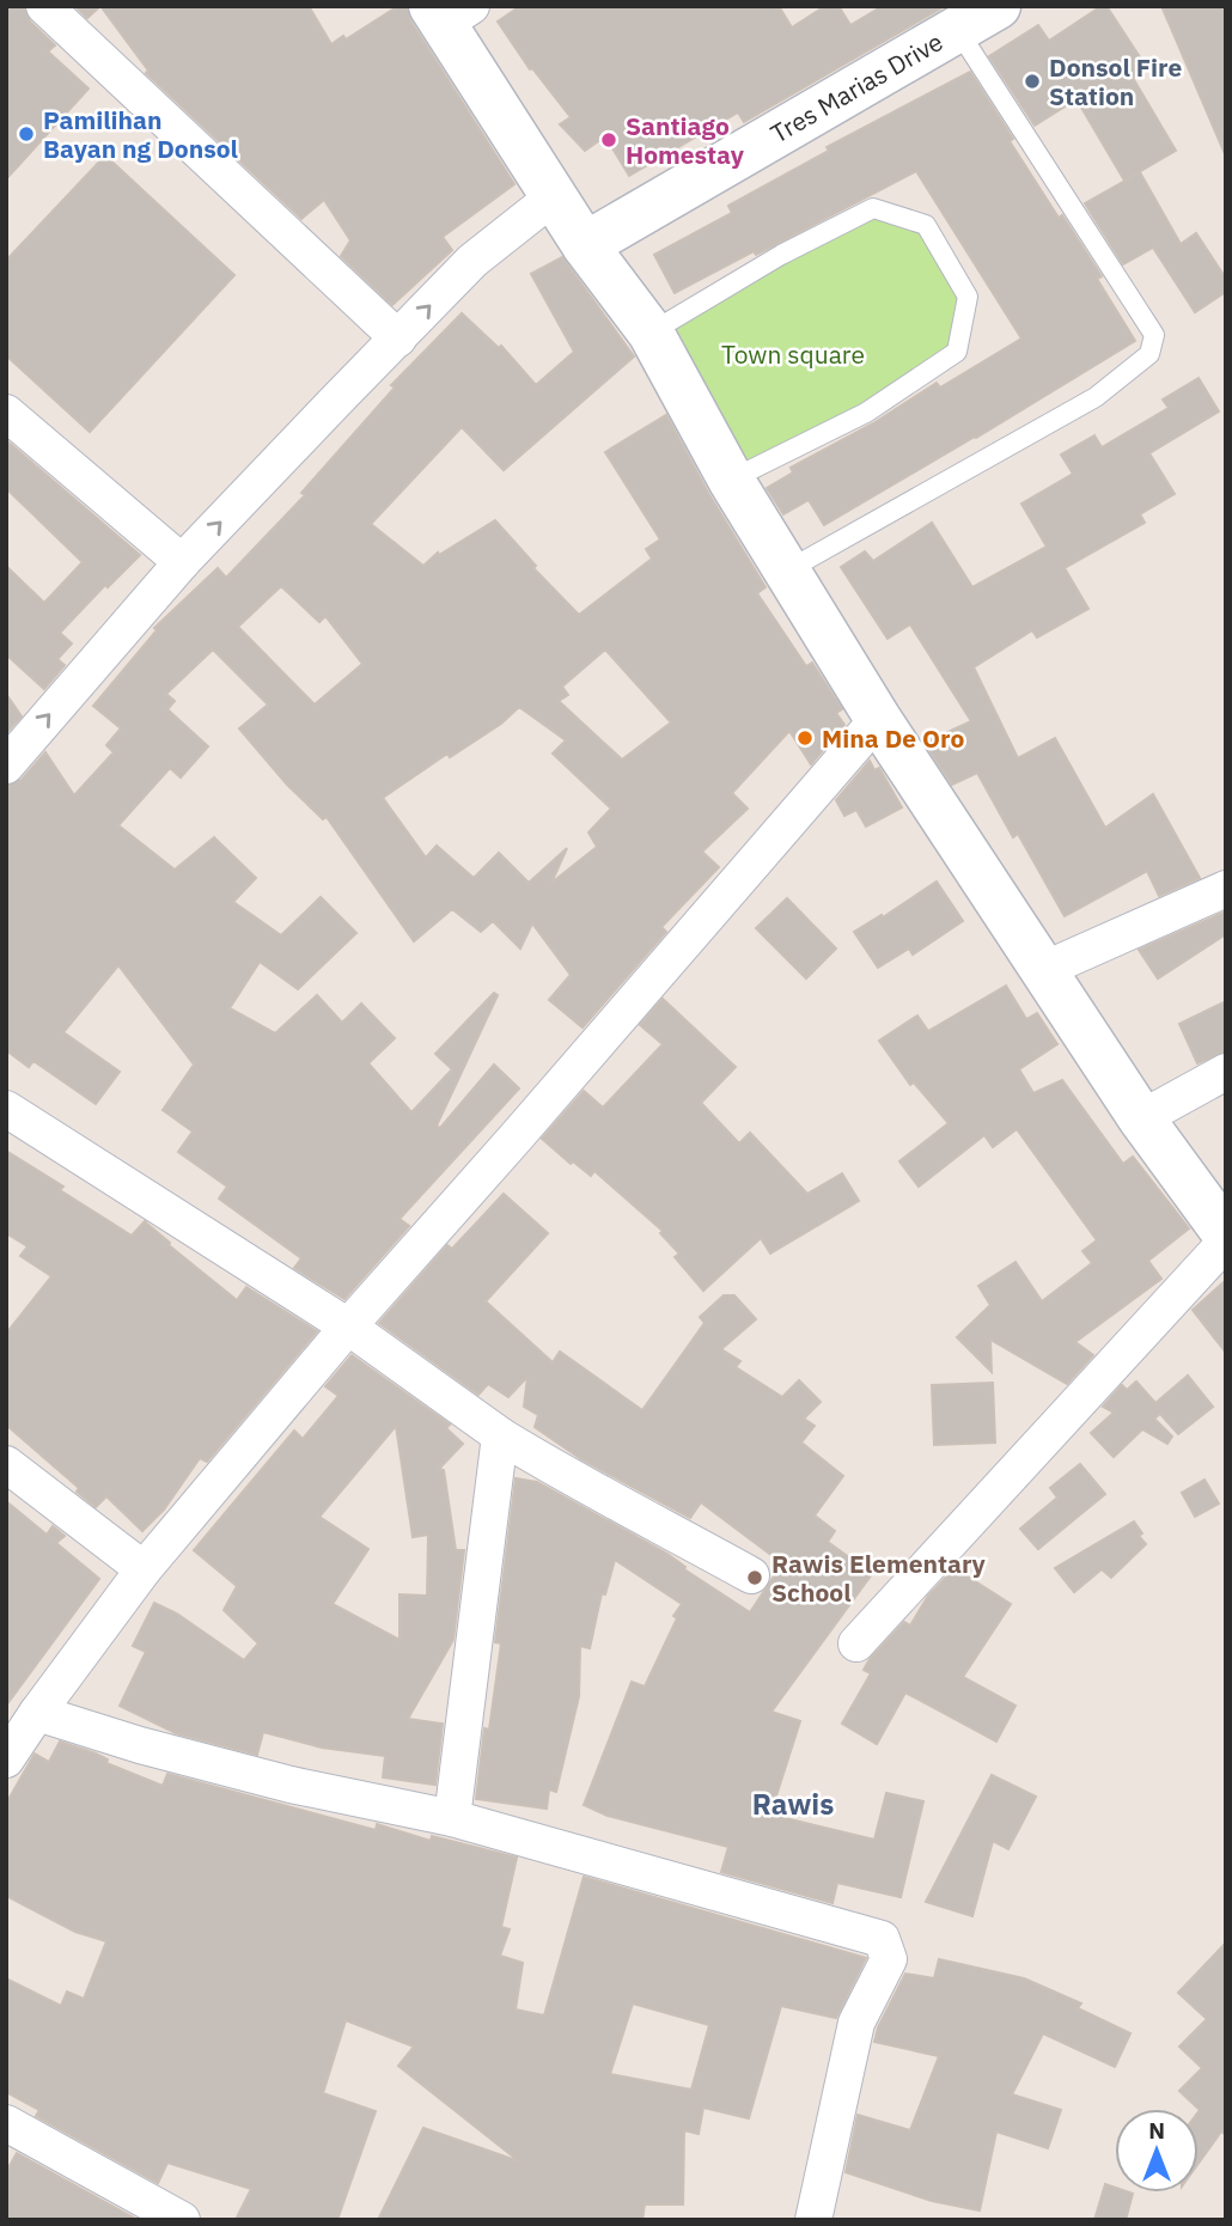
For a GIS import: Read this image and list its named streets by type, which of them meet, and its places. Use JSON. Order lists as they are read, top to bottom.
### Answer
{
  "streets": {
    "main road": ["Tres Marias Drive"]
  },
  "districts": ["Rawis"],
  "parks": ["Town square"],
  "places": [
    "Donsol Fire Station",
    "Pamilihan Bayan ng Donsol",
    "Santiago Homestay",
    "Mina De Oro",
    "Rawis Elementary School"
  ],
  "north": "top"
}
